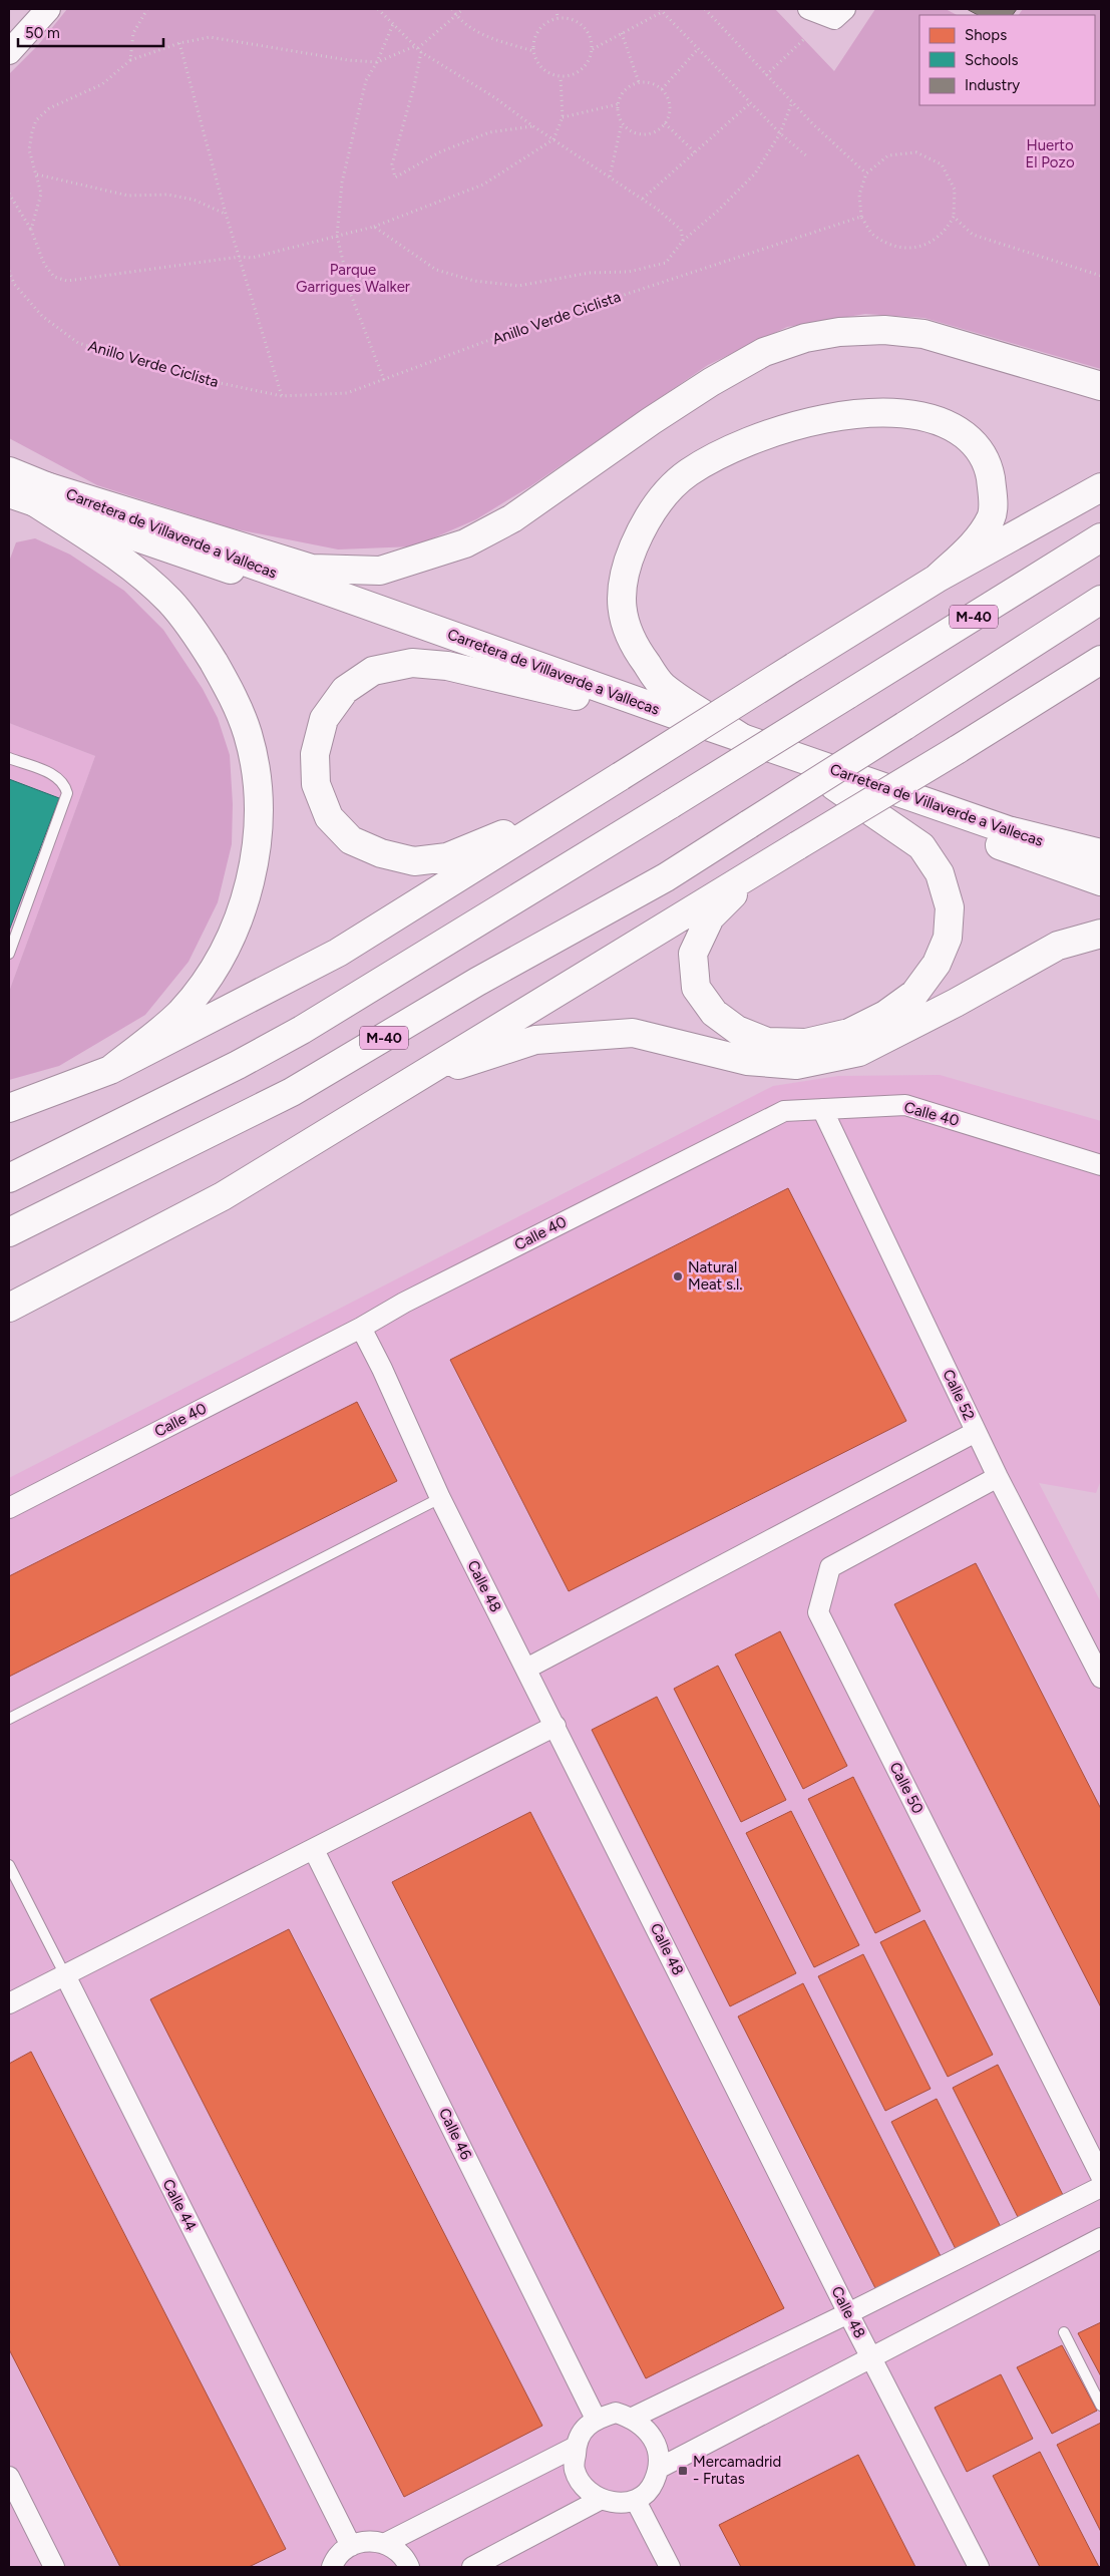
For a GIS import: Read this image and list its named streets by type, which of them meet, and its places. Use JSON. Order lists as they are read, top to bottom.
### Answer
{
  "streets": {
    "main road": ["Carretera de Villaverde a Vallecas", "M-40"],
    "street": [
      "Calle 40",
      "Calle 52",
      "Calle 48",
      "Calle 50",
      "Calle 46",
      "Calle 44"
    ],
    "path": ["Anillo Verde Ciclista"]
  },
  "crossings": [
    ["Calle 40", "Calle 52"],
    ["Calle 40", "Calle 48"],
    ["Calle 52", "Calle 50"]
  ],
  "parks": ["Huerto El Pozo", "Parque Garrigues Walker"],
  "places": {
    "other": ["Natural Meat s.l."],
    "transit": ["Mercamadrid - Frutas"]
  },
  "legend": ["Shops", "Schools", "Industry"],
  "scale_bar": "50 m"
}
